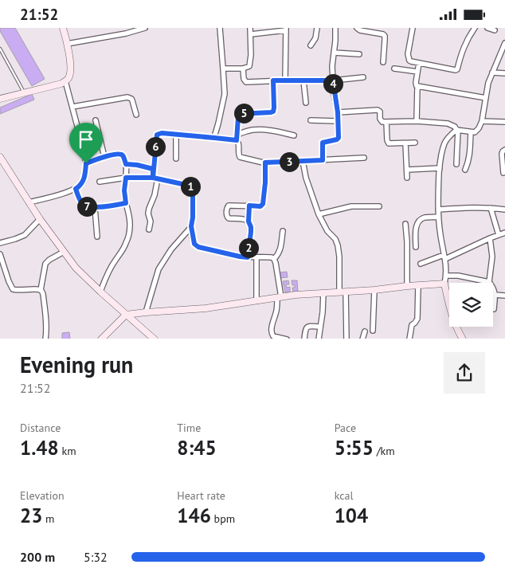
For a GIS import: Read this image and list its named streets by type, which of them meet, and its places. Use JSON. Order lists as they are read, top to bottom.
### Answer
{
  "page": {
    "status": "21:52",
    "pins": [
      "4",
      "5",
      "6",
      "3",
      "1",
      "7",
      "2"
    ],
    "heading": ["Evening run", "21:52"],
    "stats": [
      ["Distance", "1.48 km"],
      ["Time", "8:45"],
      ["Pace", "5:55 /km"],
      ["Elevation", "23 m"],
      ["Heart rate", "146 bpm"],
      ["kcal", "104"]
    ],
    "list": [
      {
        "name": "200 m",
        "note": "5:32"
      }
    ]
  }
}
